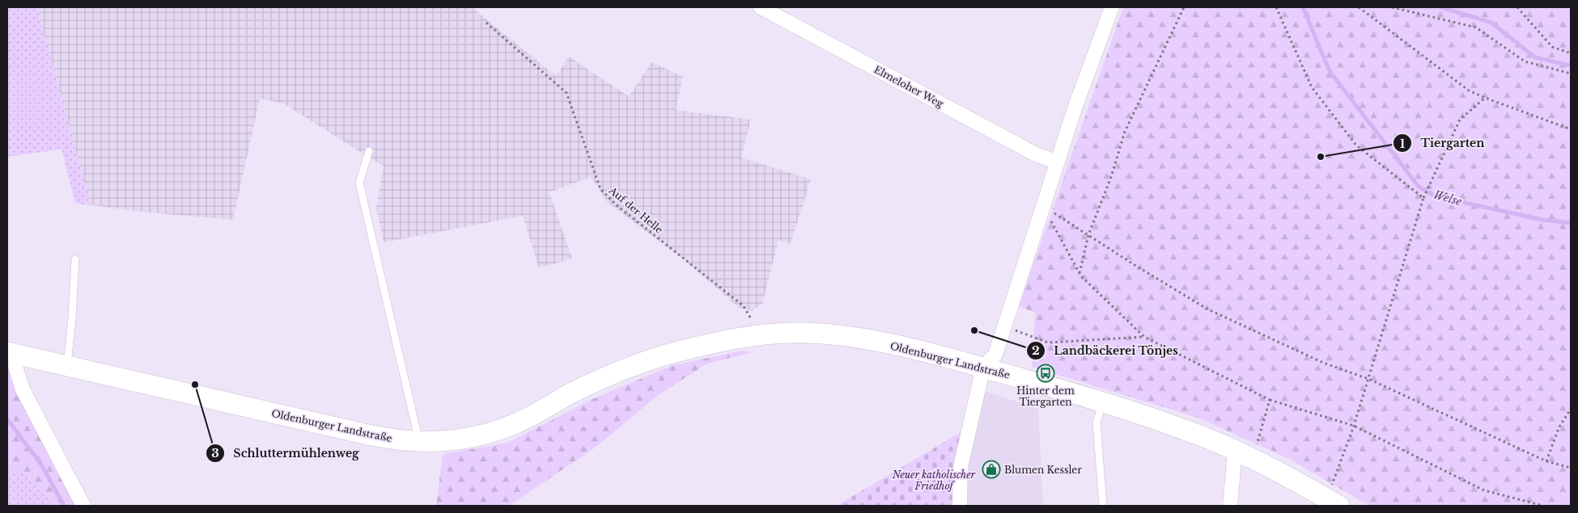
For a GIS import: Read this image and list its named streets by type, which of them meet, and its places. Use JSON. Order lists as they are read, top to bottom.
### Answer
{
  "streets": {
    "main road": ["Oldenburger Landstraße"],
    "street": ["Elmeloher Weg"],
    "path": ["Auf der Helle"]
  },
  "water": ["Welse"],
  "parks": ["Neuer katholischer Friedhof"],
  "places": {
    "other": ["Tiergarten", "Landbäckerei Tönjes", "Schluttermühlenweg"],
    "bus stop": ["Hinter dem Tiergarten"],
    "shop": ["Blumen Kessler"]
  }
}
